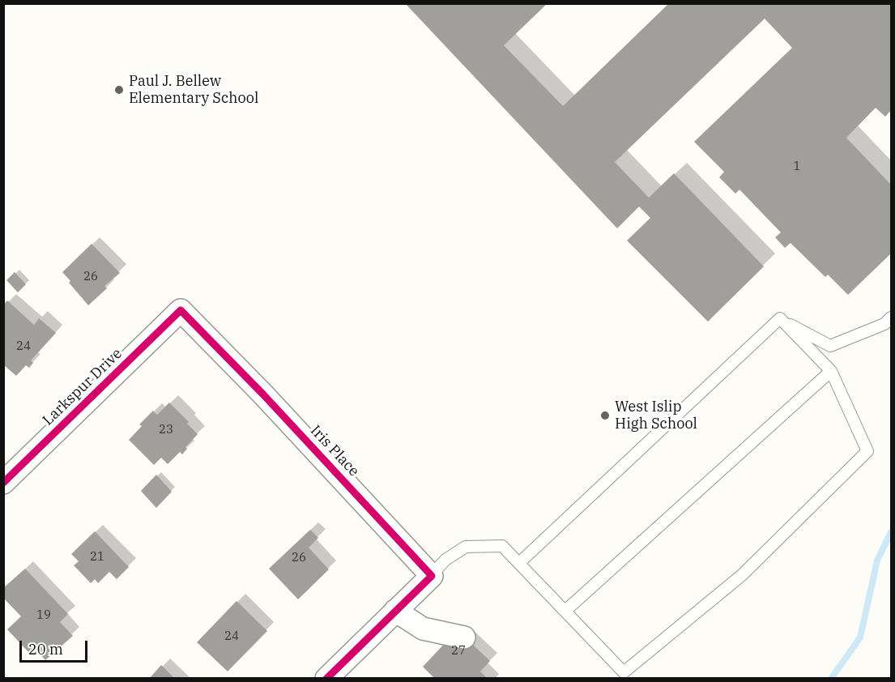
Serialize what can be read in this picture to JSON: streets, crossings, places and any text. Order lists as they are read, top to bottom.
{
  "streets": {
    "street": ["Larkspur Drive", "Iris Place"]
  },
  "crossings": [
    ["Larkspur Drive", "Iris Place"]
  ],
  "places": ["Paul J. Bellew Elementary School", "West Islip High School"],
  "house_numbers": [
    "1",
    "26",
    "24",
    "23",
    "21",
    "26",
    "19",
    "24",
    "27"
  ],
  "scale_bar": "20 m"
}
